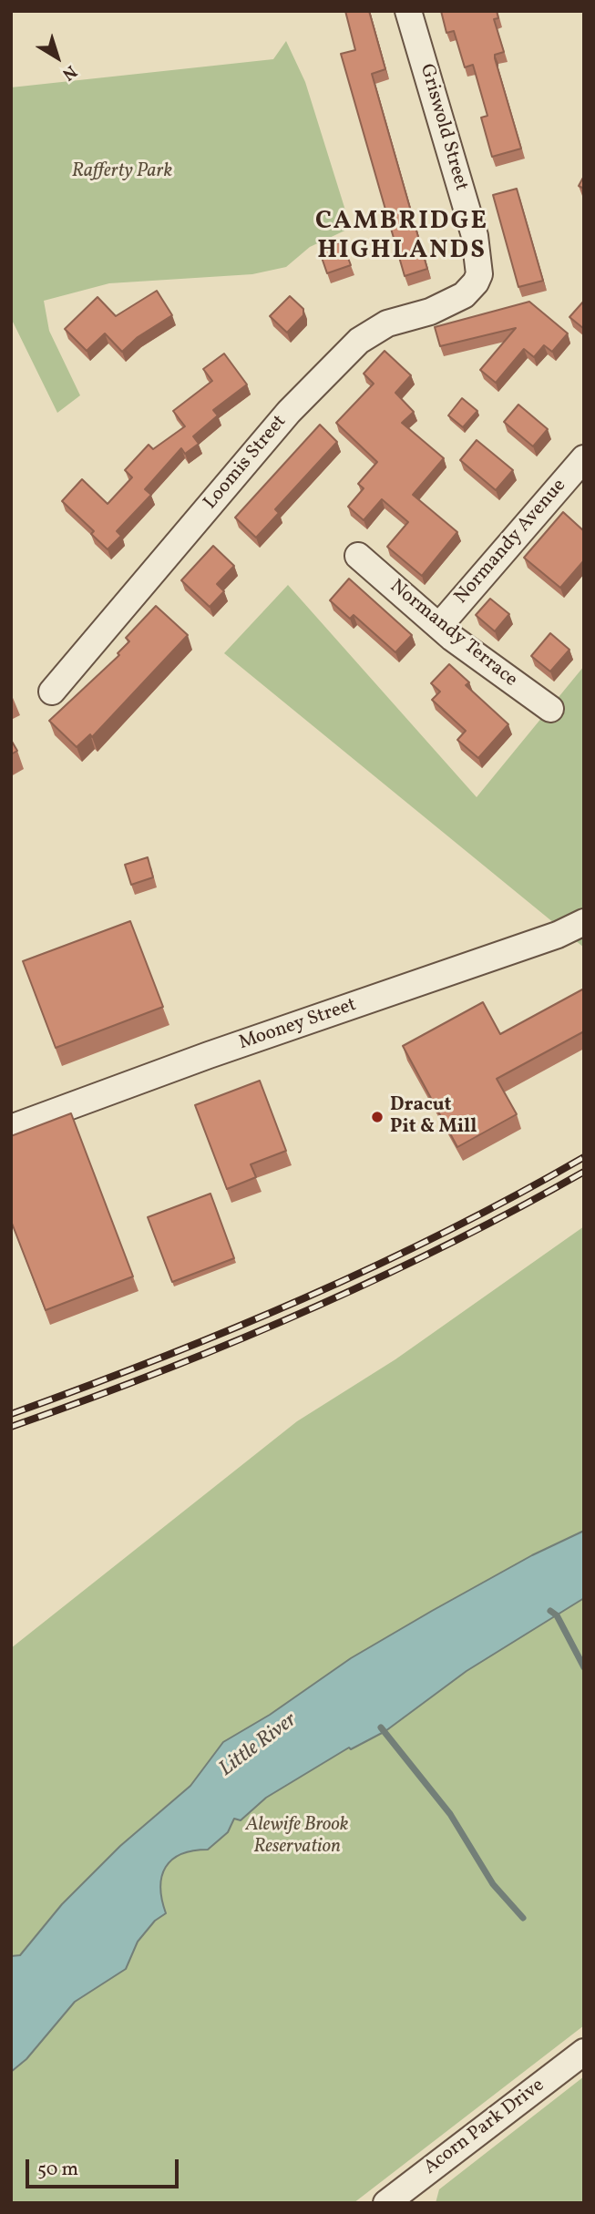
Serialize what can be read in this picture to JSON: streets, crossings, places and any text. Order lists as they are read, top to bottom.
{
  "streets": {
    "street": [
      "Griswold Street",
      "Loomis Street",
      "Normandy Avenue",
      "Normandy Terrace",
      "Mooney Street",
      "Acorn Park Drive"
    ]
  },
  "crossings": [
    ["Griswold Street", "Loomis Street"],
    ["Normandy Avenue", "Normandy Terrace"]
  ],
  "districts": ["CAMBRIDGE HIGHLANDS"],
  "water": ["Little River"],
  "parks": ["Rafferty Park", "Alewife Brook Reservation"],
  "places": ["Dracut Pit & Mill"],
  "scale_bar": "50 m",
  "north": "bottom right"
}
